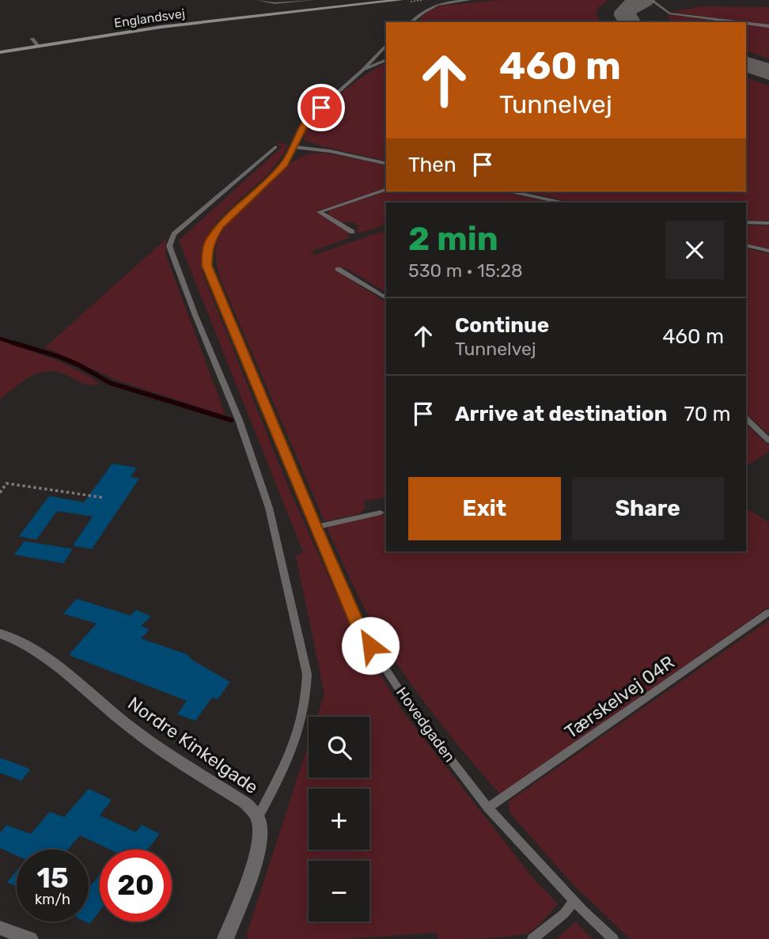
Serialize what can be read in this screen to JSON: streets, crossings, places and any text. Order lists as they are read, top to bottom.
{
  "streets": {
    "main road": ["Englandsvej"],
    "street": ["Nordre Kinkelgade"],
    "lane": ["Tærskelvej 04R", "Hovedgaden"]
  },
  "crossings": [
    ["Tærskelvej 04R", "Hovedgaden"]
  ],
  "page": {
    "turn": ["460 m", "Tunnelvej"],
    "then": "Then",
    "heading": ["2 min", "530 m · 15:28"],
    "list": [
      {
        "name": "Continue",
        "note": "Tunnelvej",
        "value": "460 m"
      },
      {
        "name": "Arrive at destination",
        "value": "70 m"
      }
    ],
    "buttons": ["Exit", "Share"],
    "map_buttons": ["+", "−"],
    "speed": "15 km/h",
    "limit": "20"
  }
}
